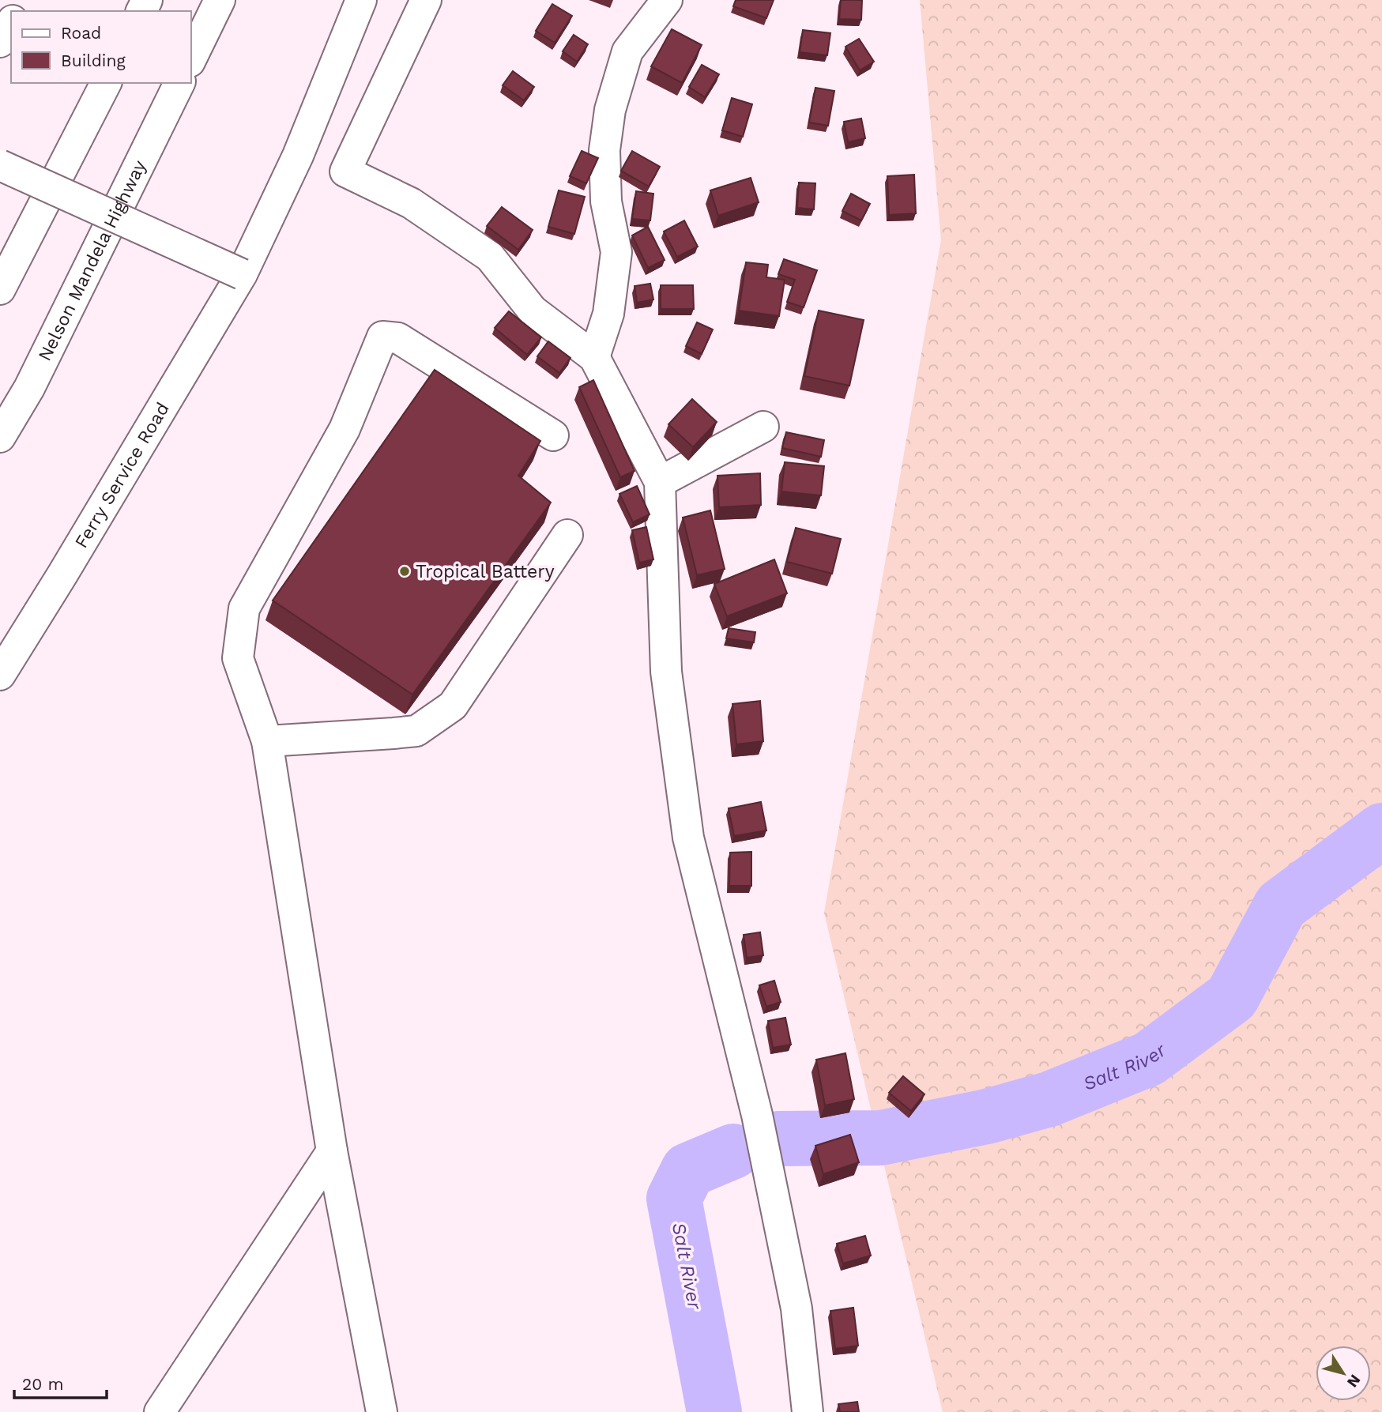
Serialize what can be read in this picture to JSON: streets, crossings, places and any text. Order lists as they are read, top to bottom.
{
  "streets": {
    "main road": ["Nelson Mandela Highway", "Ferry Service Road"]
  },
  "water": ["Salt River"],
  "places": ["Tropical Battery"],
  "legend": ["Road", "Building"],
  "scale_bar": "20 m",
  "north": "bottom right"
}
